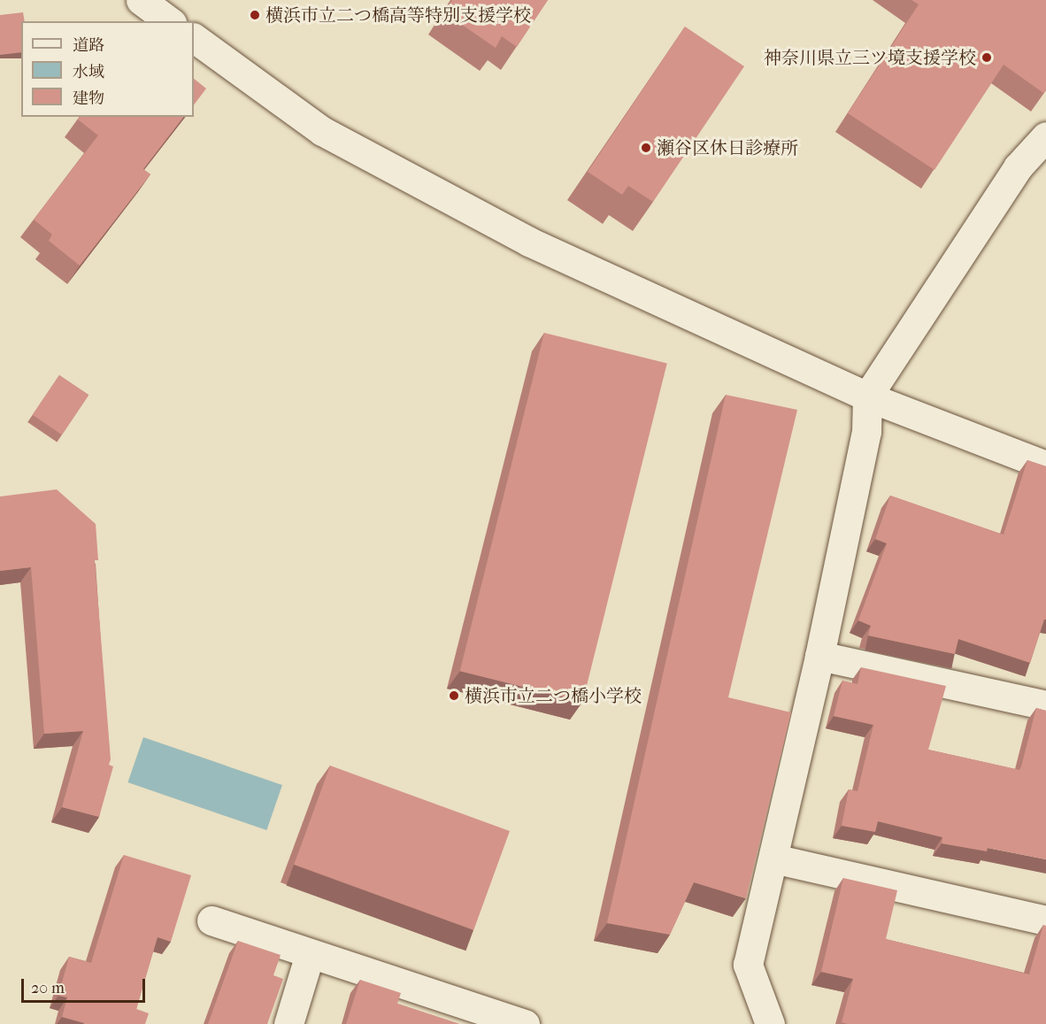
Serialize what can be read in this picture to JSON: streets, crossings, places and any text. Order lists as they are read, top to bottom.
{
  "places": [
    "横浜市立二つ橋高等特別支援学校",
    "神奈川県立三ツ境支援学校",
    "瀬谷区休日診療所",
    "横浜市立二つ橋小学校"
  ],
  "legend": ["道路", "水域", "建物"],
  "scale_bar": "20 m"
}
